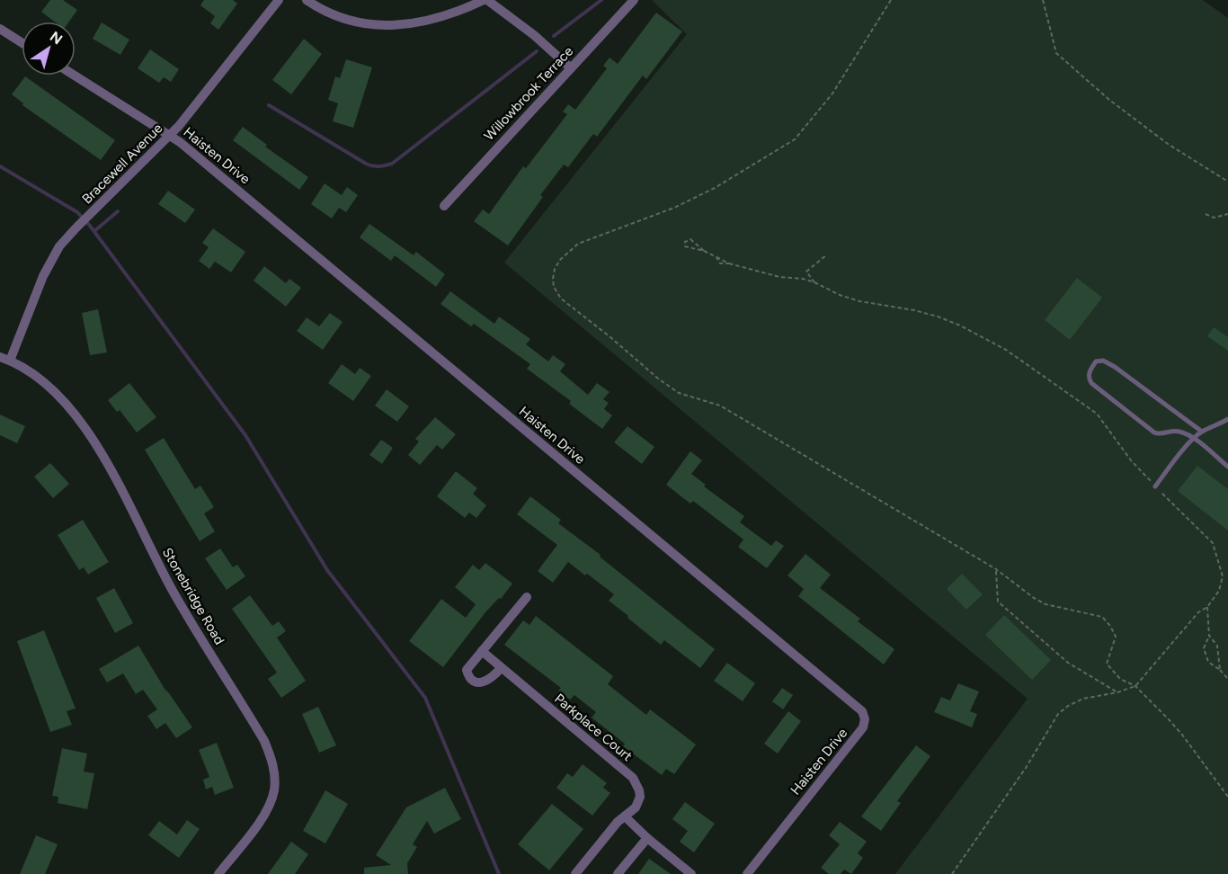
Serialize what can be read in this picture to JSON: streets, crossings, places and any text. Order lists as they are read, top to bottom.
{
  "streets": {
    "street": [
      "Willowbrook Terrace",
      "Haisten Drive",
      "Bracewell Avenue",
      "Stonebridge Road",
      "Parkplace Court"
    ]
  },
  "crossings": [
    ["Haisten Drive", "Bracewell Avenue"],
    ["Bracewell Avenue", "Stonebridge Road"]
  ],
  "north": "top right"
}
